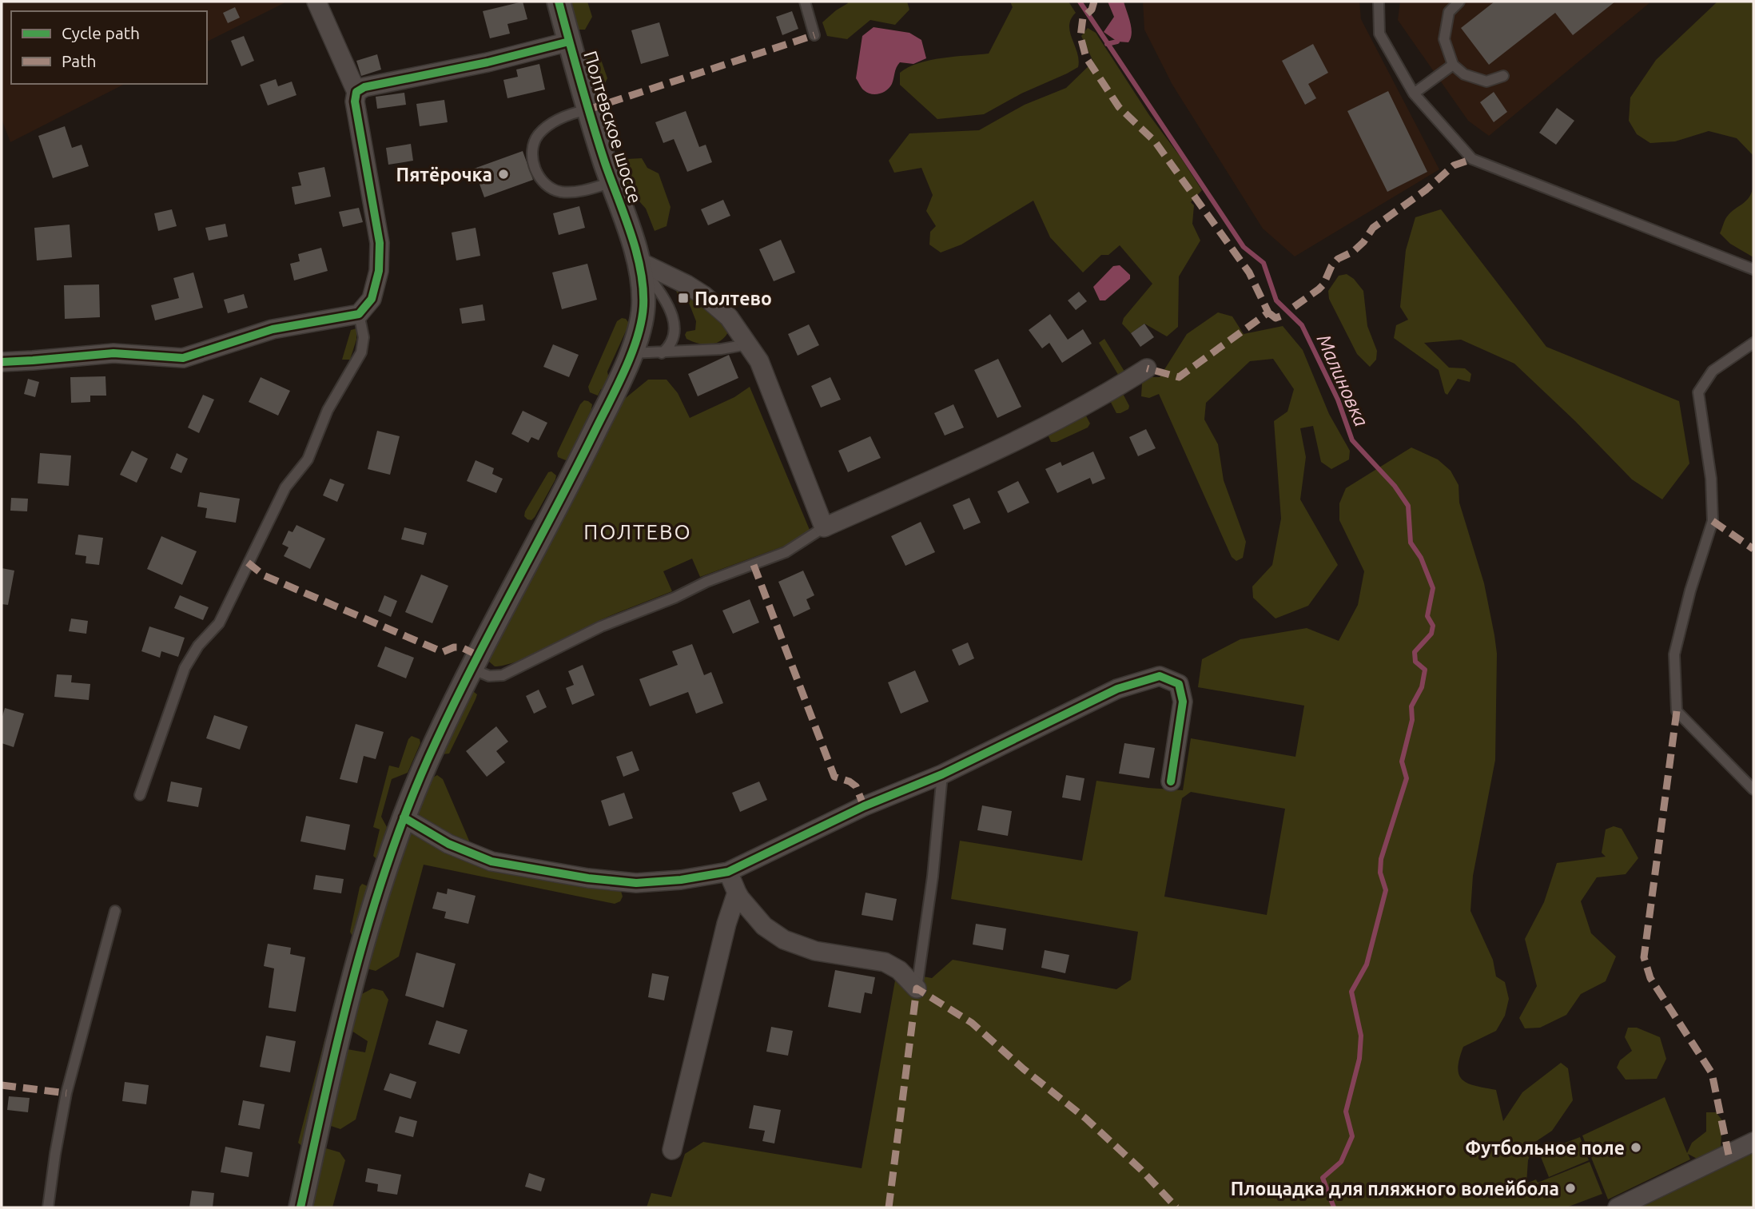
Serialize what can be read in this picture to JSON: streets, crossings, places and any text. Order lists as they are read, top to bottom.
{
  "streets": {
    "street": ["Полтевское шоссе"]
  },
  "districts": ["ПОЛТЕВО"],
  "water": ["Малиновка"],
  "places": {
    "other": ["Пятёрочка", "Футбольное поле", "Площадка для пляжного волейбола"],
    "transit": ["Полтево"]
  },
  "legend": ["Cycle path", "Path"]
}
